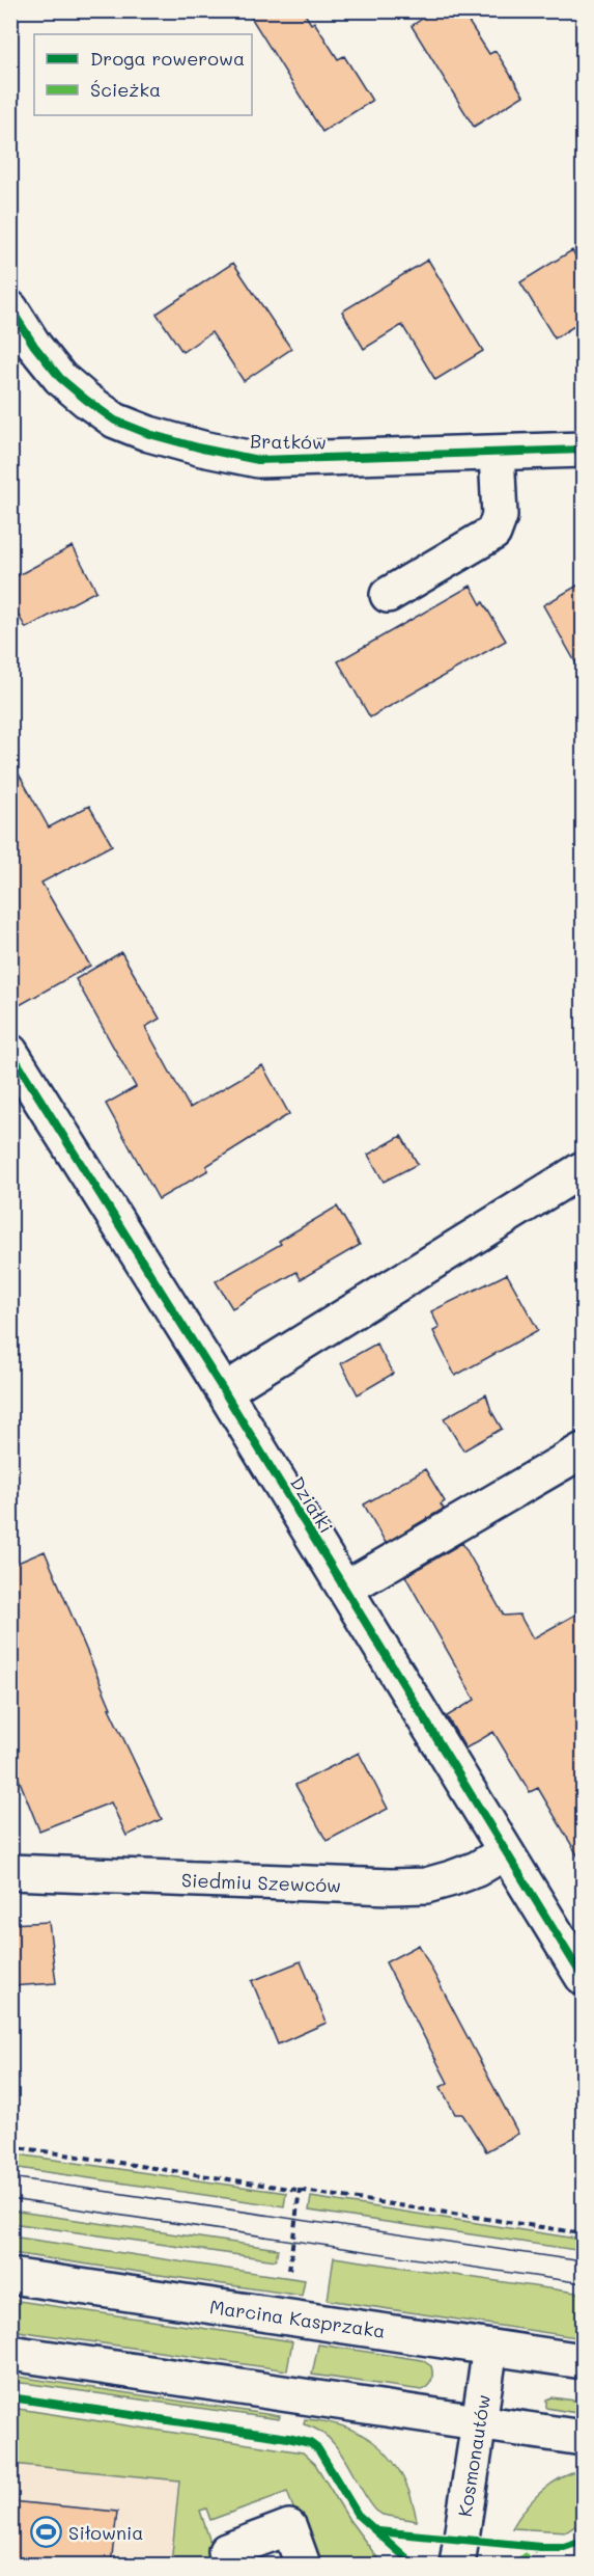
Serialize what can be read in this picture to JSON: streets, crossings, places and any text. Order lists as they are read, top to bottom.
{
  "streets": {
    "street": [
      "Bratków",
      "Działki",
      "Siedmiu Szewców",
      "Marcina Kasprzaka",
      "Kosmonautów"
    ]
  },
  "crossings": [
    ["Działki", "Siedmiu Szewców"],
    ["Marcina Kasprzaka", "Kosmonautów"]
  ],
  "places": {
    "sports": ["Siłownia"]
  },
  "legend": ["Droga rowerowa", "Ścieżka"]
}
